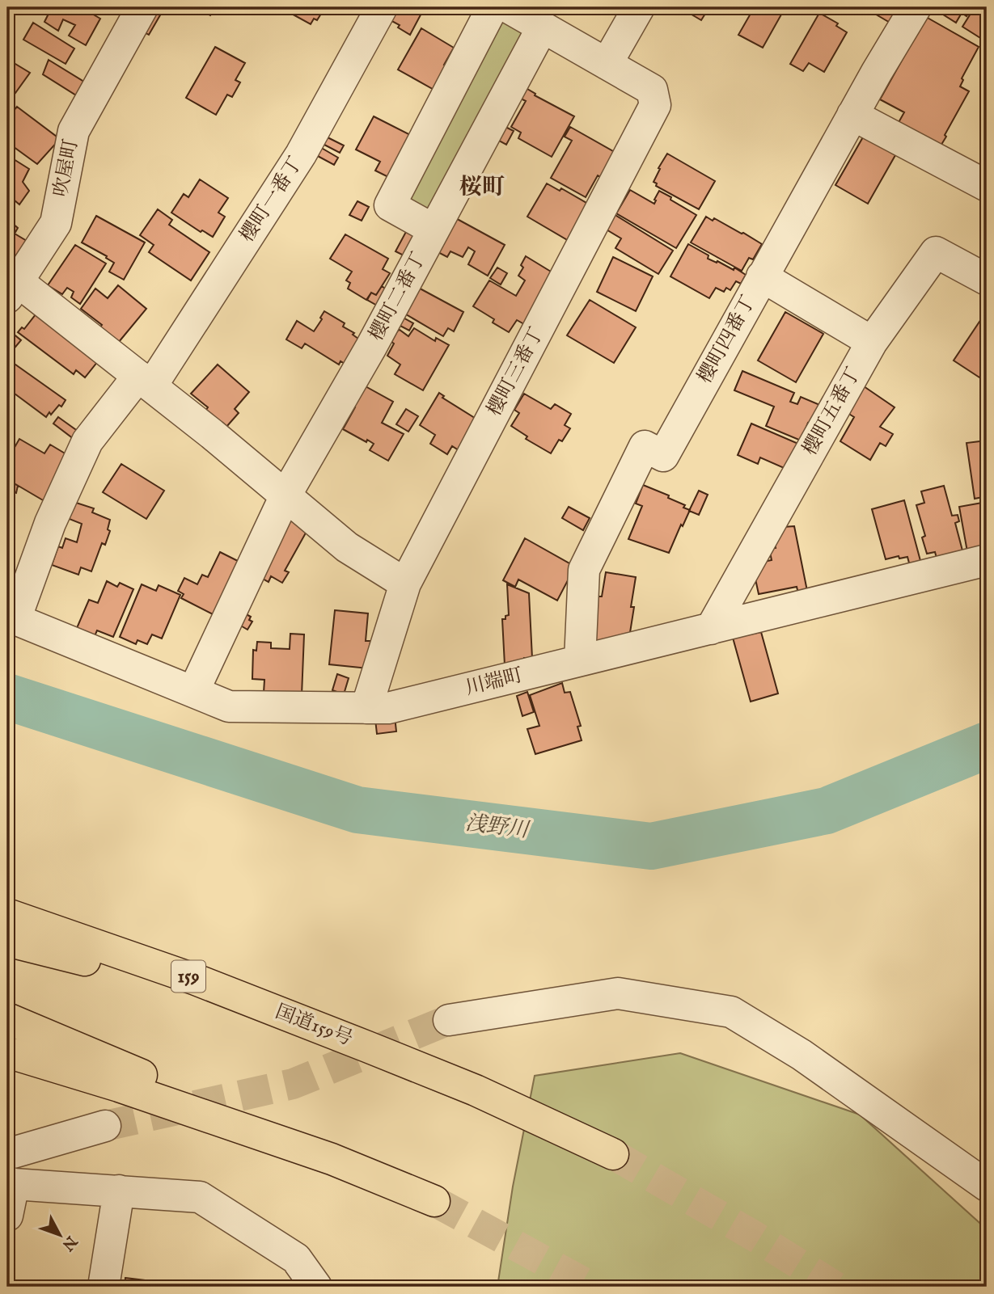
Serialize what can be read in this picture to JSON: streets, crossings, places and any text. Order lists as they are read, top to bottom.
{
  "streets": {
    "highway": ["159", "国道159号"],
    "street": [
      "吹屋町",
      "櫻町一番丁",
      "櫻町二番丁",
      "櫻町四番丁",
      "櫻町三番丁",
      "櫻町五番丁",
      "川端町"
    ]
  },
  "crossings": [
    ["櫻町一番丁", "川端町"],
    ["櫻町二番丁", "川端町"],
    ["櫻町四番丁", "川端町"],
    ["櫻町三番丁", "川端町"],
    ["櫻町五番丁", "川端町"],
    ["159", "国道159号"]
  ],
  "districts": ["桜町"],
  "water": ["浅野川"],
  "north": "bottom right"
}
